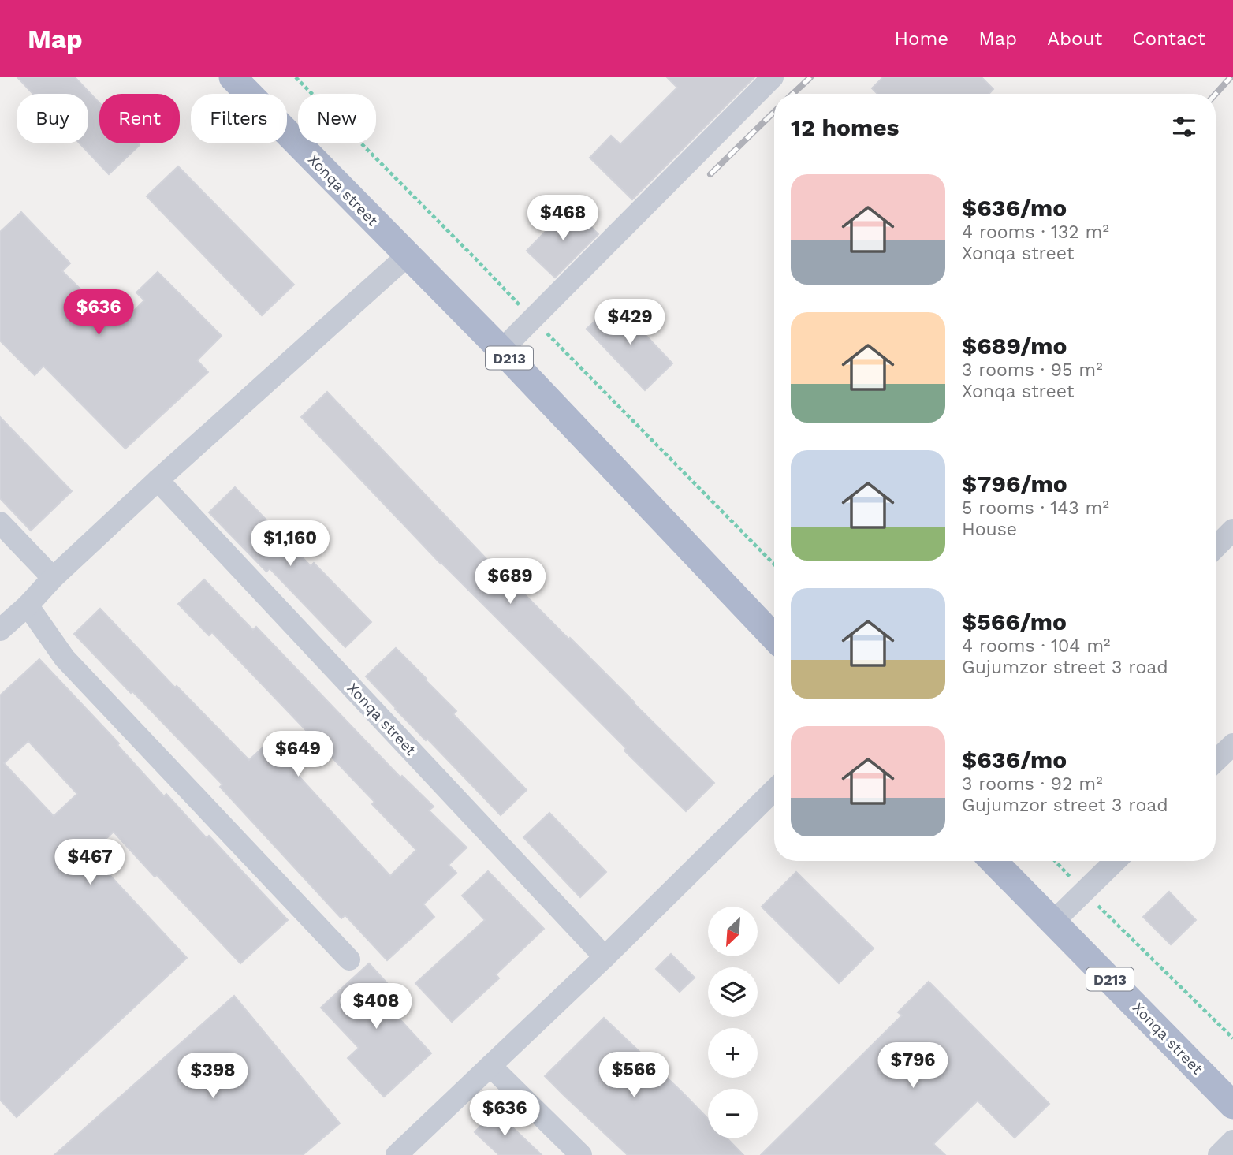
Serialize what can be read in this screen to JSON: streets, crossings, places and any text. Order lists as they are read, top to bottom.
{
  "streets": {
    "main road": ["Xonqa street", "D213"]
  },
  "north": "bottom left",
  "page": {
    "header": "Map",
    "nav": [
      "Home",
      "Map",
      "About",
      "Contact"
    ],
    "chip": [
      "Buy",
      "Rent",
      "Filters",
      "New"
    ],
    "heading": "12 homes",
    "list": [
      {
        "name": "$636/mo",
        "note": "4 rooms · 132 m² · Xonqa street"
      },
      {
        "name": "$689/mo",
        "note": "3 rooms · 95 m² · Xonqa street"
      },
      {
        "name": "$796/mo",
        "note": "5 rooms · 143 m² · House"
      },
      {
        "name": "$566/mo",
        "note": "4 rooms · 104 m² · Gujumzor street 3 road"
      },
      {
        "name": "$636/mo",
        "note": "3 rooms · 92 m² · Gujumzor street 3 road"
      }
    ],
    "price": [
      "$468",
      "$636",
      "$429",
      "$1,160",
      "$689",
      "$649",
      "$467",
      "$408",
      "$796",
      "$566",
      "$398",
      "$636"
    ],
    "map_buttons": ["+", "−"]
  }
}
